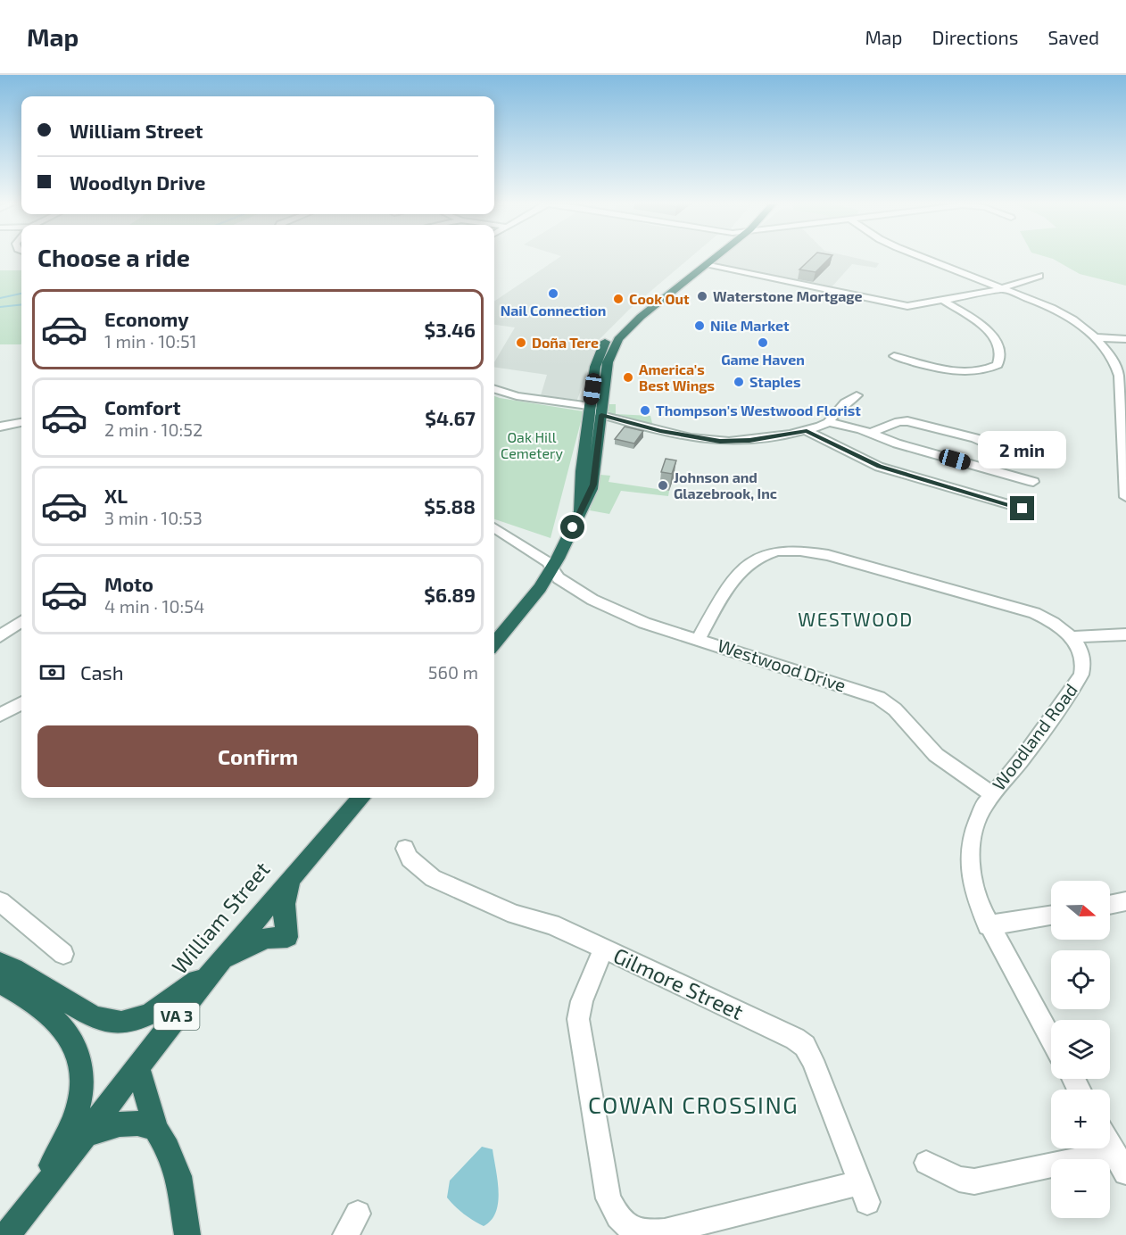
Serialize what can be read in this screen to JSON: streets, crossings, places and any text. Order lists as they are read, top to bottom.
{
  "streets": {
    "highway": ["William Street", "VA 3"],
    "street": ["Westwood Drive", "Woodland Road", "Gilmore Street"]
  },
  "crossings": [
    ["Westwood Drive", "Woodland Road"]
  ],
  "districts": ["WESTWOOD", "COWAN CROSSING"],
  "parks": ["Oak Hill Cemetery"],
  "places": [
    "Nail Connection",
    "Waterstone Mortgage",
    "Cook Out",
    "Nile Market",
    "Doña Tere",
    "Game Haven",
    "America's Best Wings",
    "Staples",
    "Thompson's Westwood Florist",
    "Johnson and Glazebrook, Inc"
  ],
  "north": "right",
  "page": {
    "header": "Map",
    "nav": ["Map", "Directions", "Saved"],
    "banner": ["William Street", "Woodlyn Drive"],
    "heading": "Choose a ride",
    "list": [
      {
        "name": "Economy",
        "note": "1 min · 10:51",
        "value": "$3.46"
      },
      {
        "name": "Comfort",
        "note": "2 min · 10:52",
        "value": "$4.67"
      },
      {
        "name": "XL",
        "note": "3 min · 10:53",
        "value": "$5.88"
      },
      {
        "name": "Moto",
        "note": "4 min · 10:54",
        "value": "$6.89"
      }
    ],
    "bubble": "2 min",
    "pay": ["Cash", "560 m"],
    "buttons": "Confirm",
    "map_buttons": ["+", "−"]
  }
}
